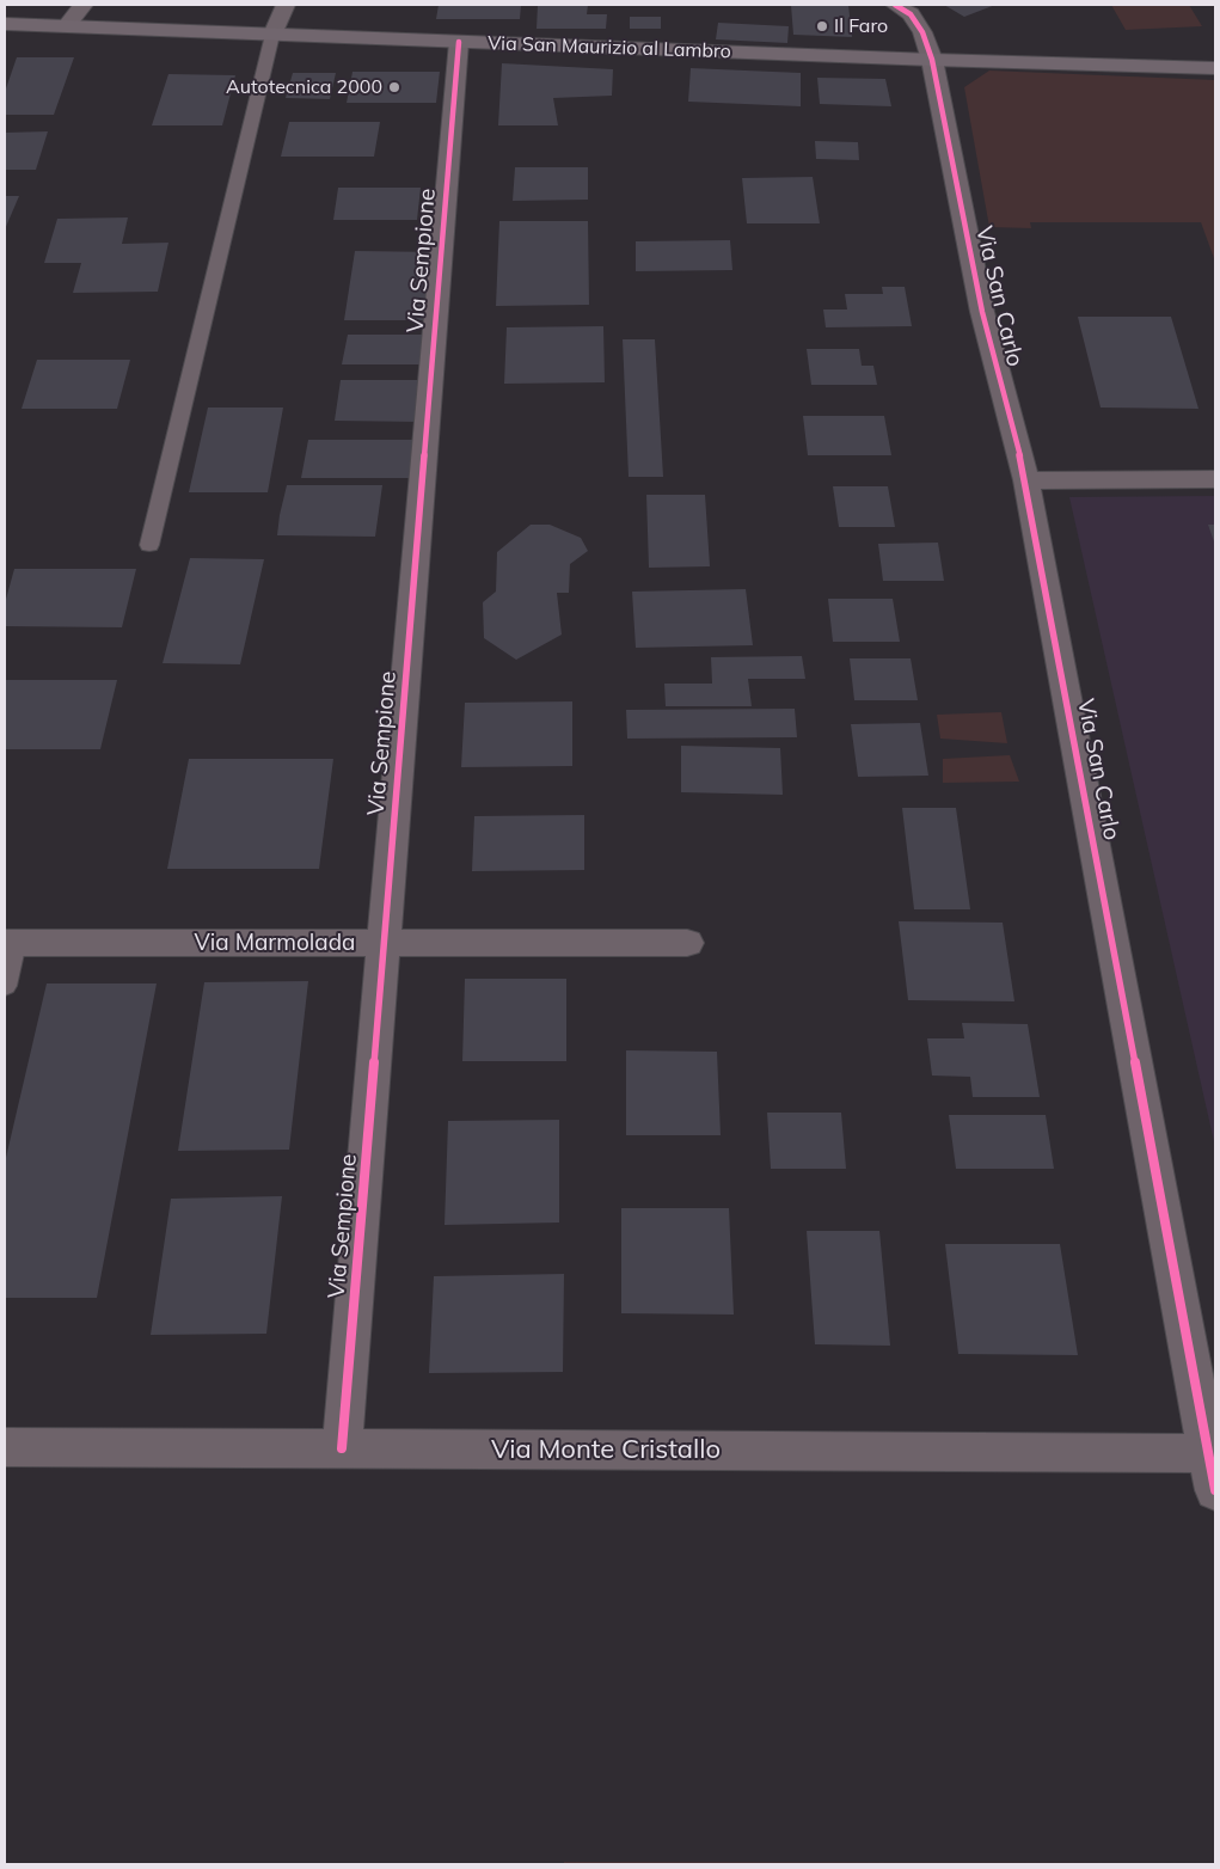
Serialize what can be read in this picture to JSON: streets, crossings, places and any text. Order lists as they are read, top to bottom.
{
  "streets": {
    "main road": ["Via San Maurizio al Lambro"],
    "street": [
      "Via Sempione",
      "Via San Carlo",
      "Via Marmolada",
      "Via Monte Cristallo"
    ]
  },
  "crossings": [
    ["Via San Maurizio al Lambro", "Via Sempione"],
    ["Via San Maurizio al Lambro", "Via San Carlo"],
    ["Via Sempione", "Via Marmolada"],
    ["Via Sempione", "Via Monte Cristallo"],
    ["Via San Carlo", "Via Monte Cristallo"]
  ],
  "places": ["Il Faro", "Autotecnica 2000"]
}
